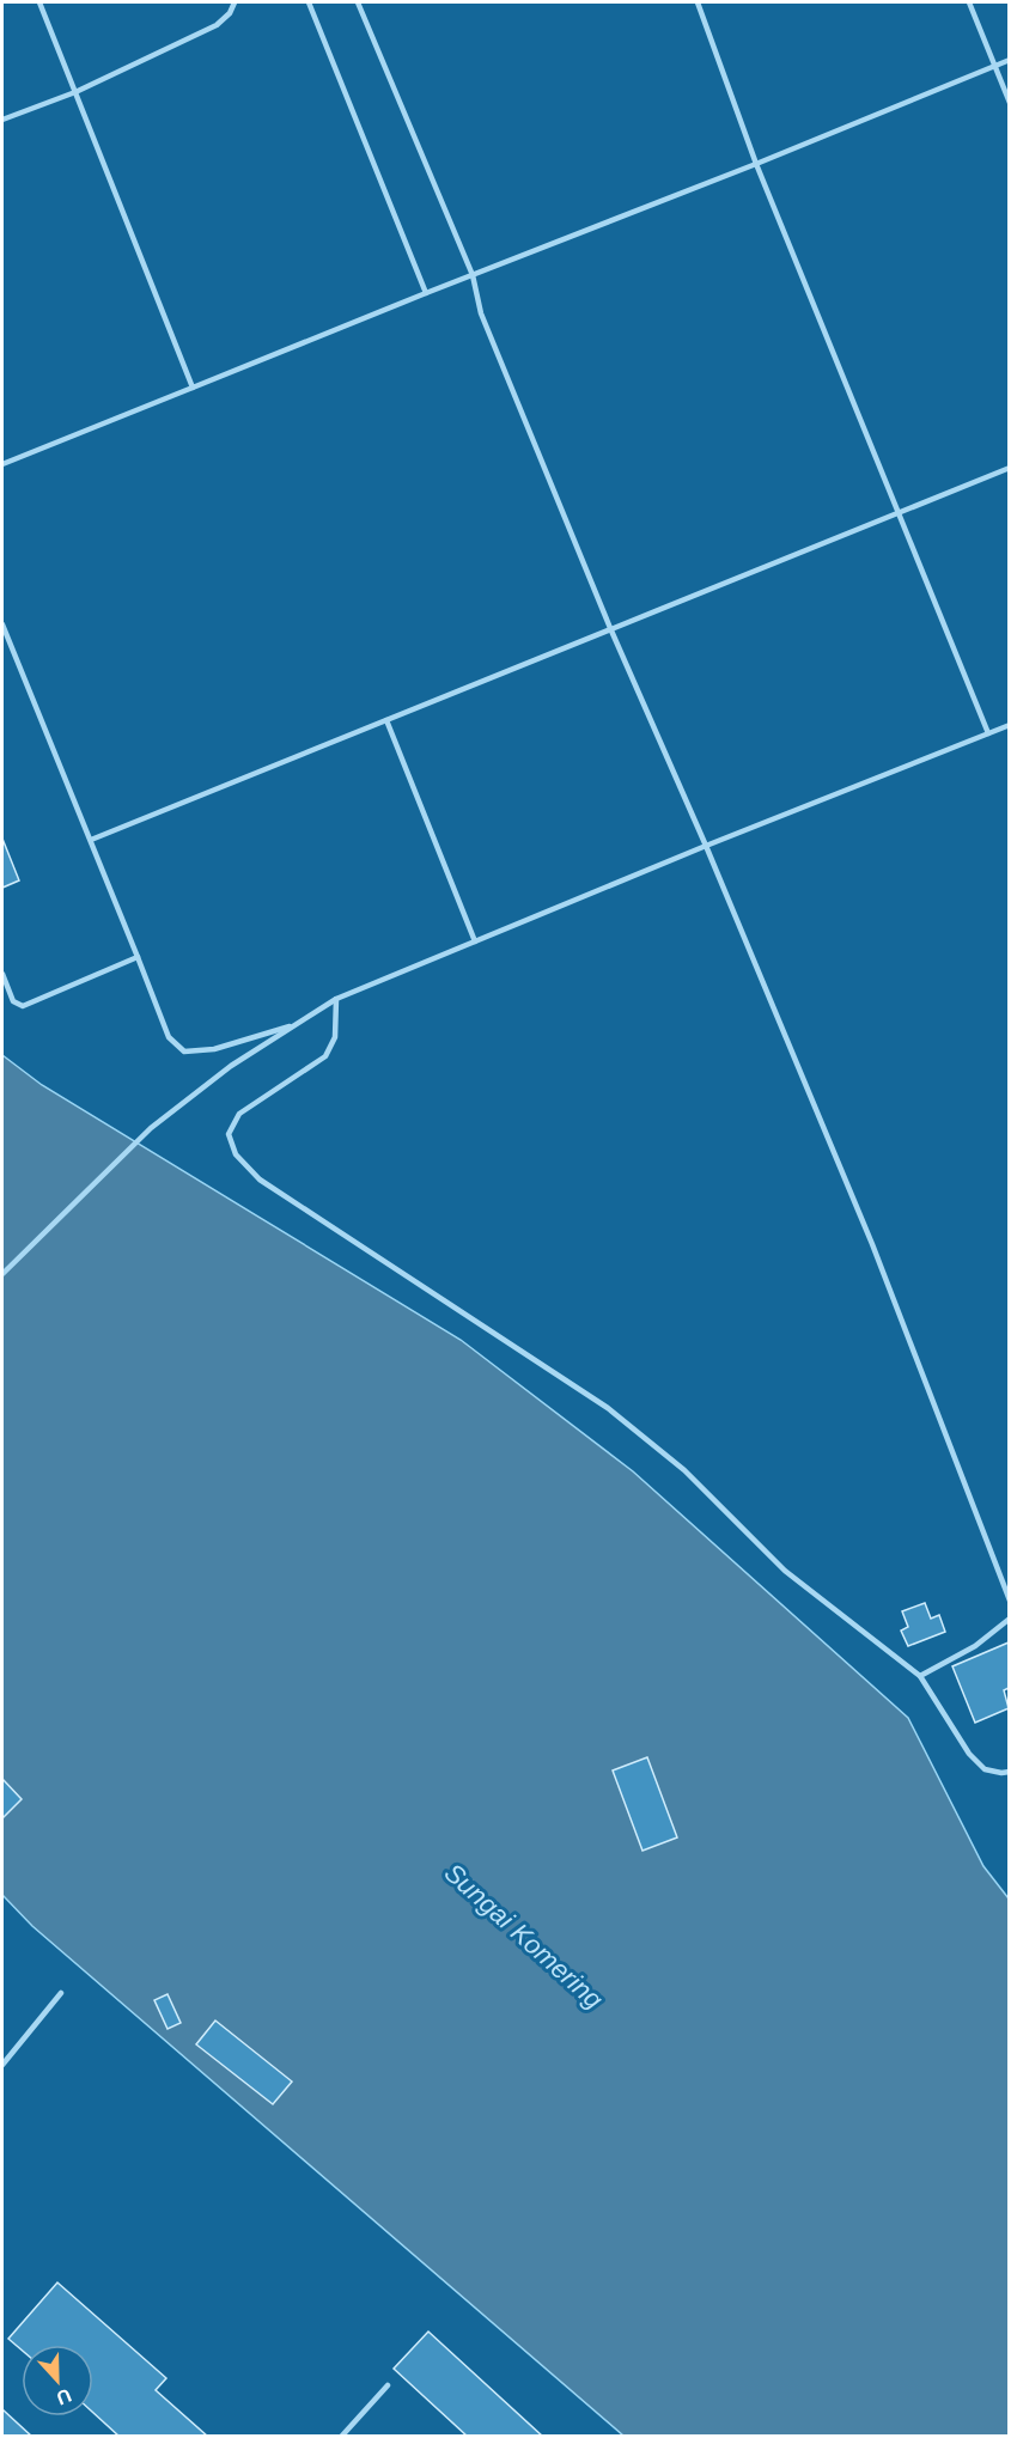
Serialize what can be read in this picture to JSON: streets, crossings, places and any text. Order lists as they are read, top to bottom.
{
  "water": ["Sungai Komering"],
  "north": "bottom"
}
